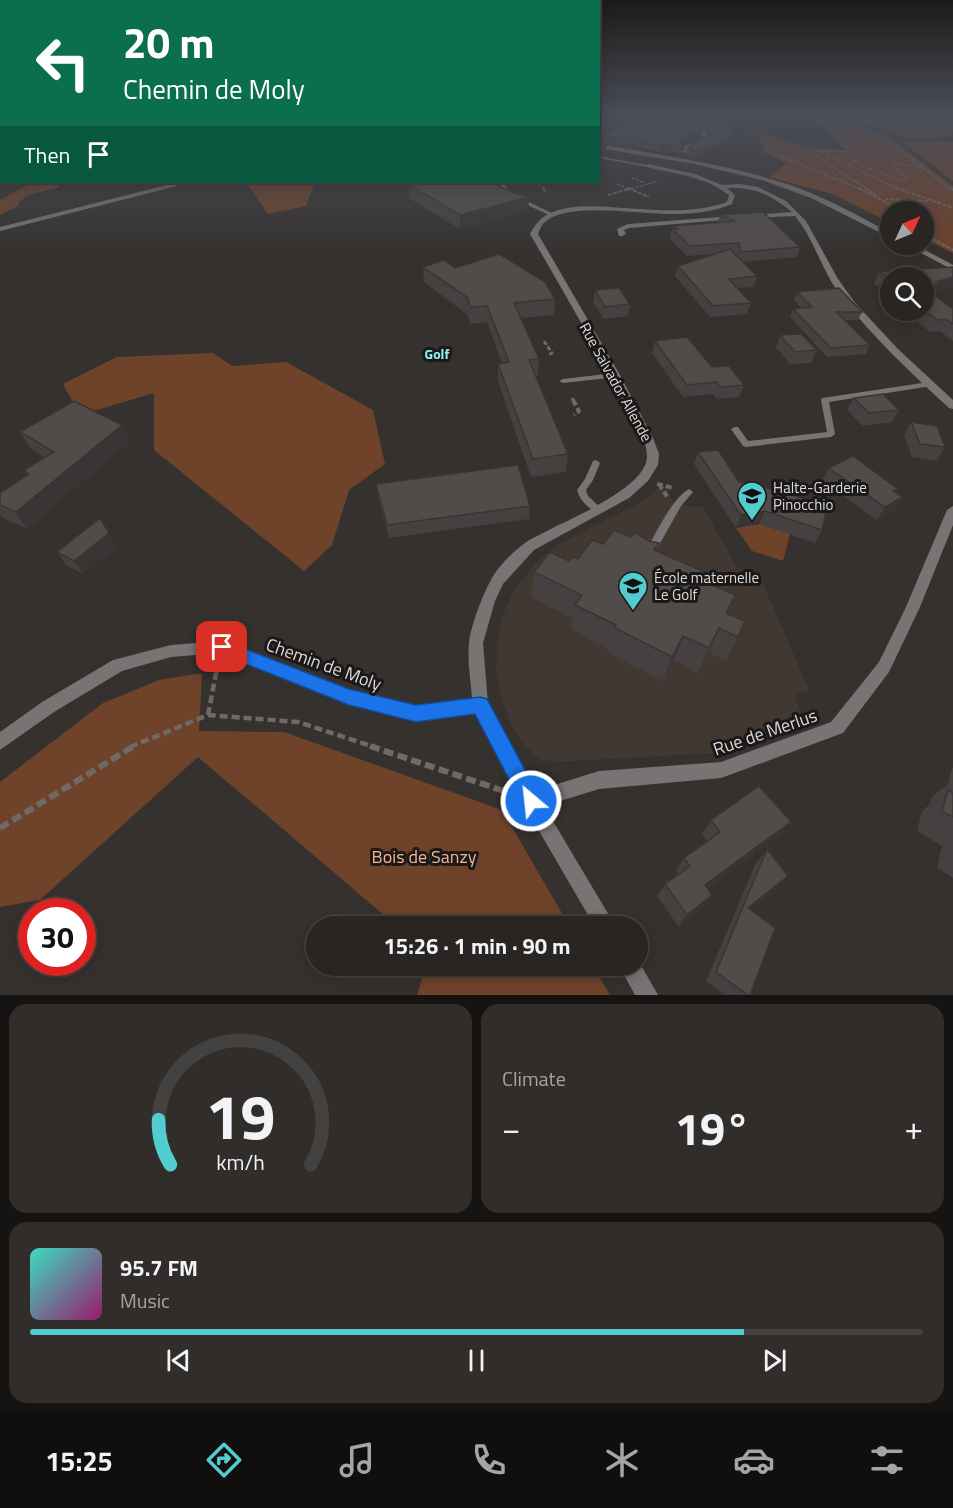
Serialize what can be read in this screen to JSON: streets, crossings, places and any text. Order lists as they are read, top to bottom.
{
  "streets": {
    "street": ["Rue Salvador Allende", "Chemin de Moly", "Rue de Merlus"]
  },
  "crossings": [
    ["Rue Salvador Allende", "Chemin de Moly"],
    ["Rue Salvador Allende", "Rue de Merlus"]
  ],
  "districts": ["Golf"],
  "parks": ["Bois de Sanzy"],
  "places": {
    "school or university": ["Halte-Garderie Pinocchio", "École maternelle Le Golf"]
  },
  "north": "top right",
  "page": {
    "turn": ["20 m", "Chemin de Moly"],
    "then": "Then",
    "limit": "30",
    "trip": "15:26 · 1 min · 90 m",
    "tile": "Climate",
    "heat": ["−", "19°", "+"],
    "song": ["95.7 FM", "Music"],
    "tabs": "15:25",
    "gauge": ["19", "km/h"]
  }
}
